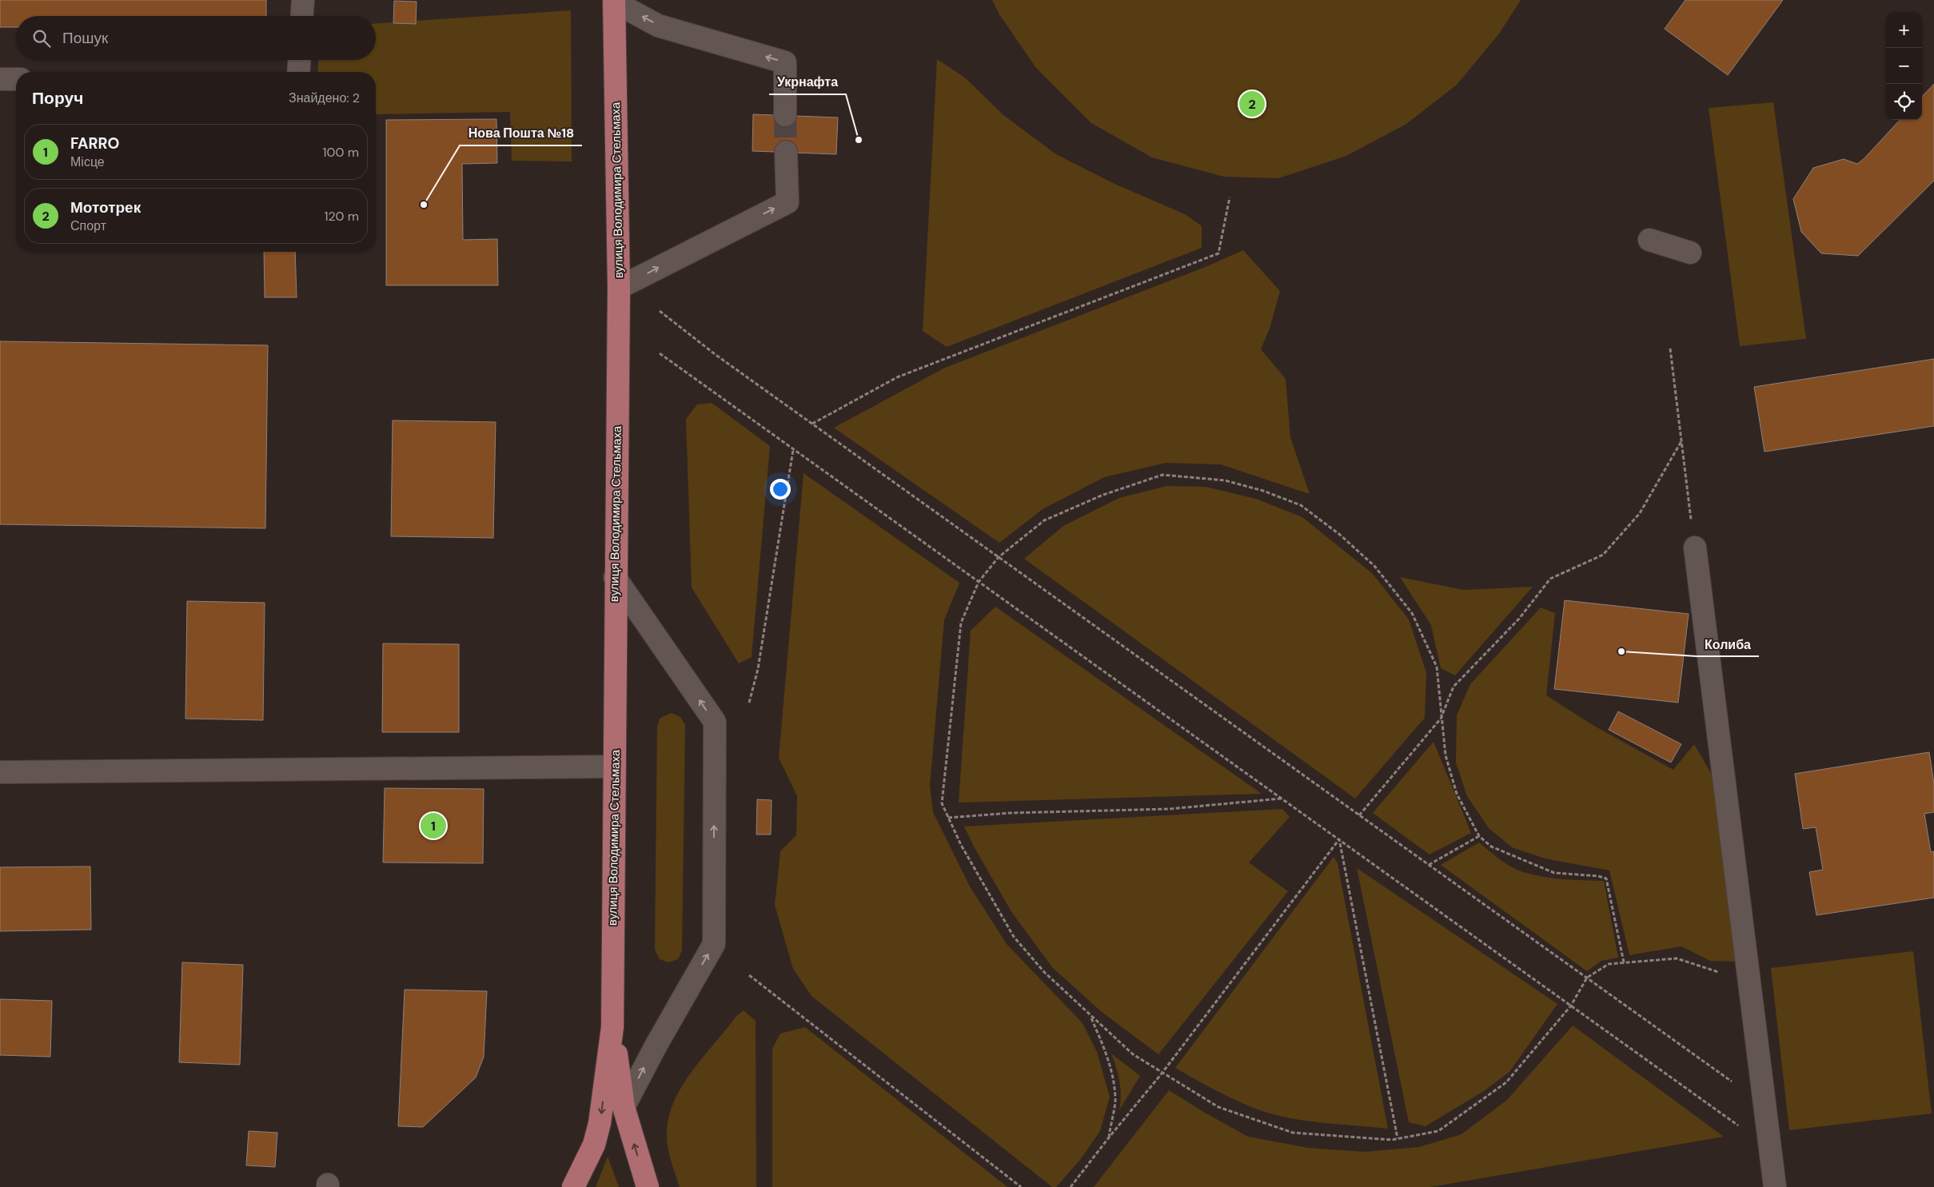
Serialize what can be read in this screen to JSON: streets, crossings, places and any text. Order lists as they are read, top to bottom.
{
  "streets": {
    "main road": ["вулиця Володимира Стельмаха"]
  },
  "places": ["Укрнафта", "Нова Пошта №18", "Колиба"],
  "page": {
    "map_buttons": ["+", "−"],
    "search": "Пошук",
    "heading": ["Поруч", "Знайдено: 2"],
    "pins": ["2", "1"],
    "list": [
      {
        "mark": "1",
        "name": "FARRO",
        "note": "Місце",
        "value": "100 m"
      },
      {
        "mark": "2",
        "name": "Мототрек",
        "note": "Спорт",
        "value": "120 m"
      }
    ]
  }
}
